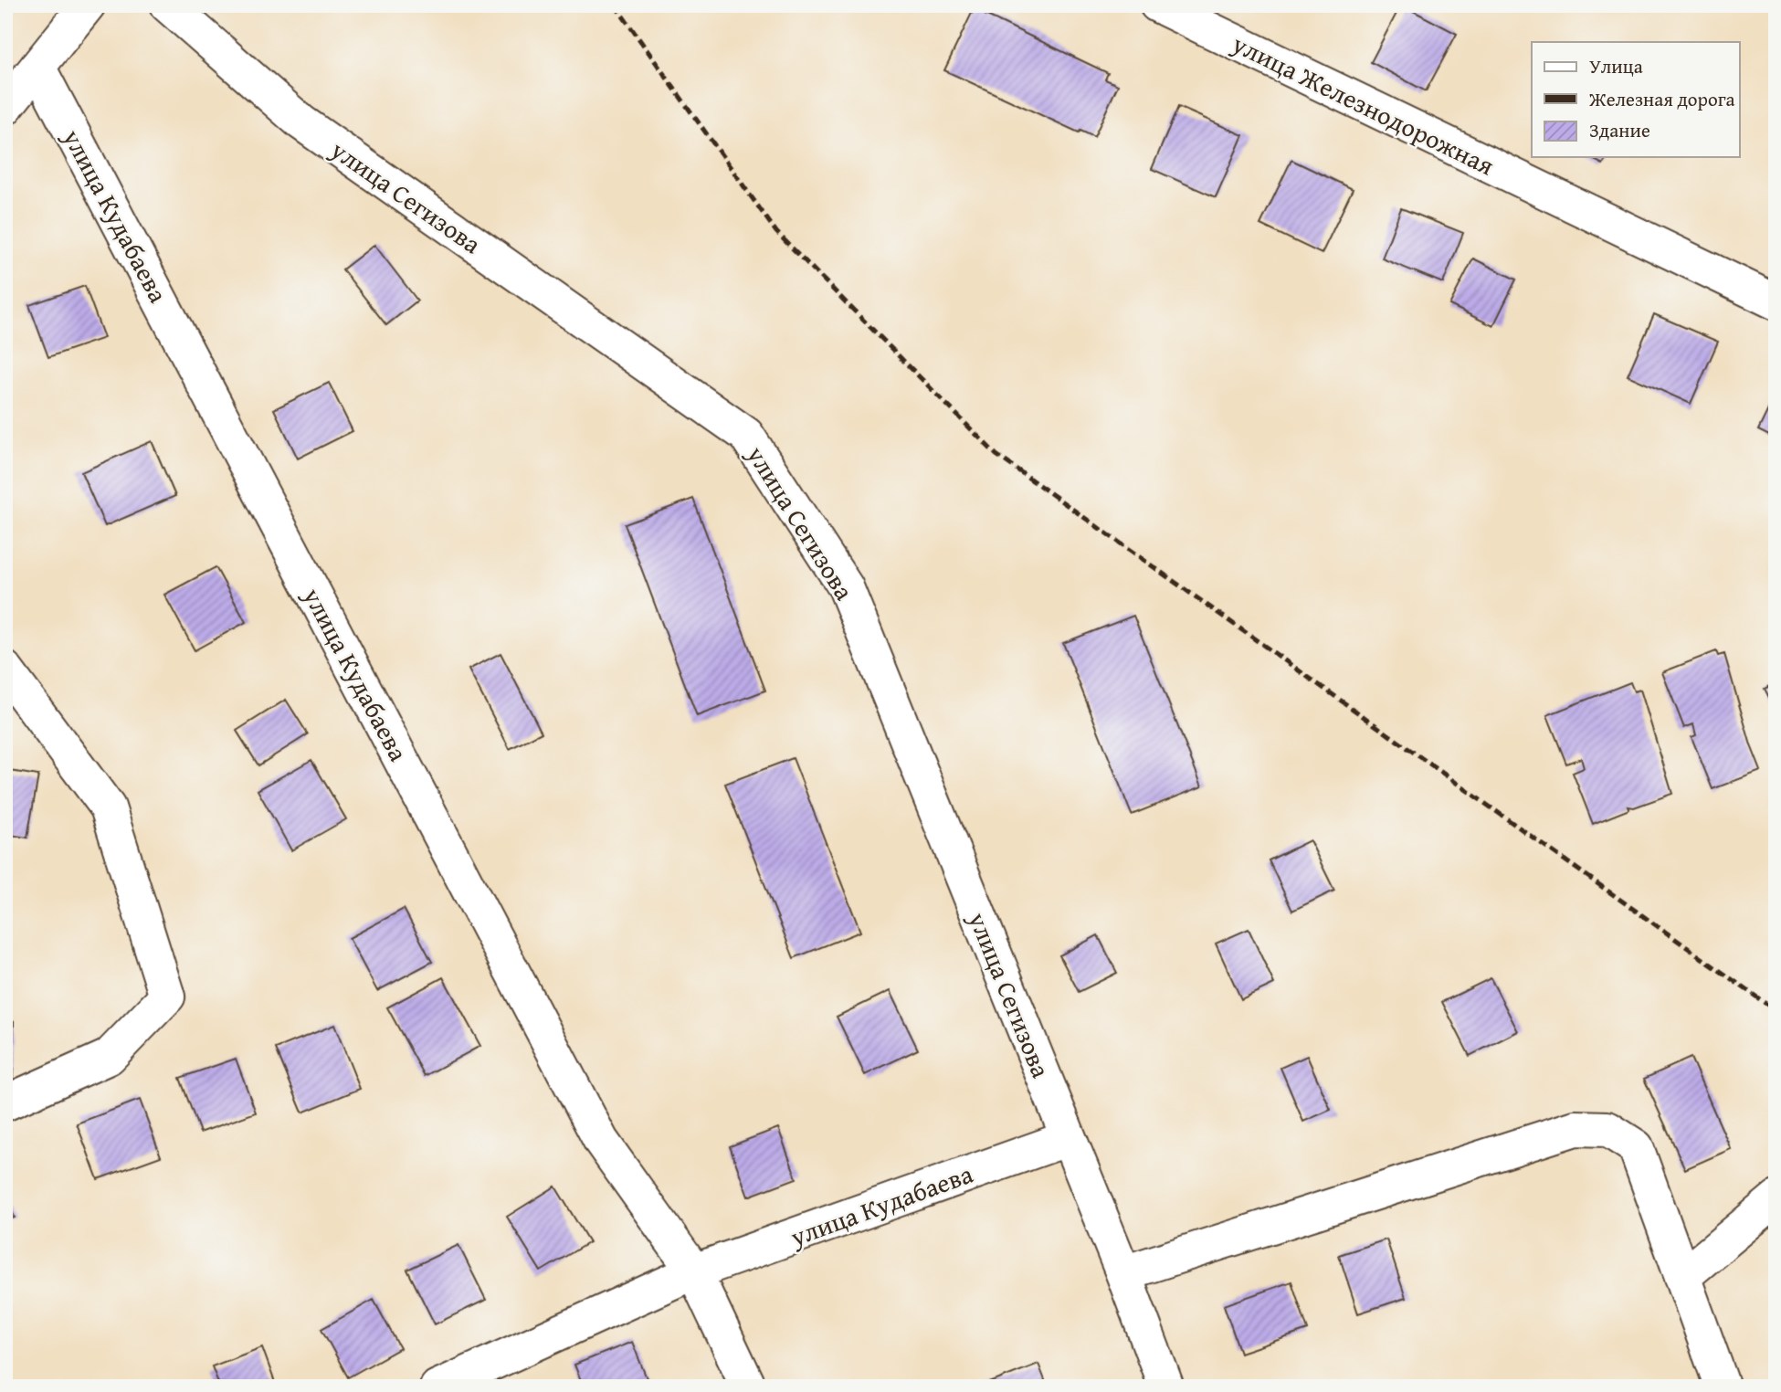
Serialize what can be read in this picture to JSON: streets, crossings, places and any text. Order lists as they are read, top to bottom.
{
  "streets": {
    "street": ["улица Железнодорожная", "улица Сегизова", "улица Кудабаева"]
  },
  "crossings": [
    ["улица Сегизова", "улица Кудабаева"]
  ],
  "legend": ["Улица", "Железная дорога", "Здание"]
}
